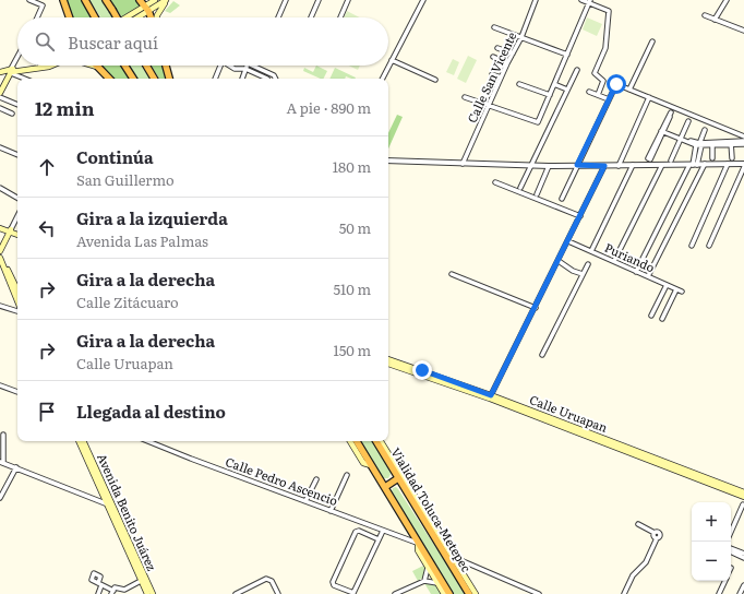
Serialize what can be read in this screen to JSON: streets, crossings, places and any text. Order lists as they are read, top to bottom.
{
  "streets": {
    "highway": ["Vialidad Toluca-Metepec"],
    "main road": ["Calle Uruapan", "Avenida Benito Juárez"],
    "street": ["Calle San Vicente", "Puriando", "Calle Pedro Ascencio"]
  },
  "page": {
    "search": "Buscar aquí",
    "heading": ["12 min", "A pie · 890 m"],
    "list": [
      ["Continúa", "San Guillermo", "180 m"],
      ["Gira a la izquierda", "Avenida Las Palmas", "50 m"],
      ["Gira a la derecha", "Calle Zitácuaro", "510 m"],
      ["Gira a la derecha", "Calle Uruapan", "150 m"],
      "Llegada al destino"
    ],
    "map_buttons": ["+", "−"]
  }
}
